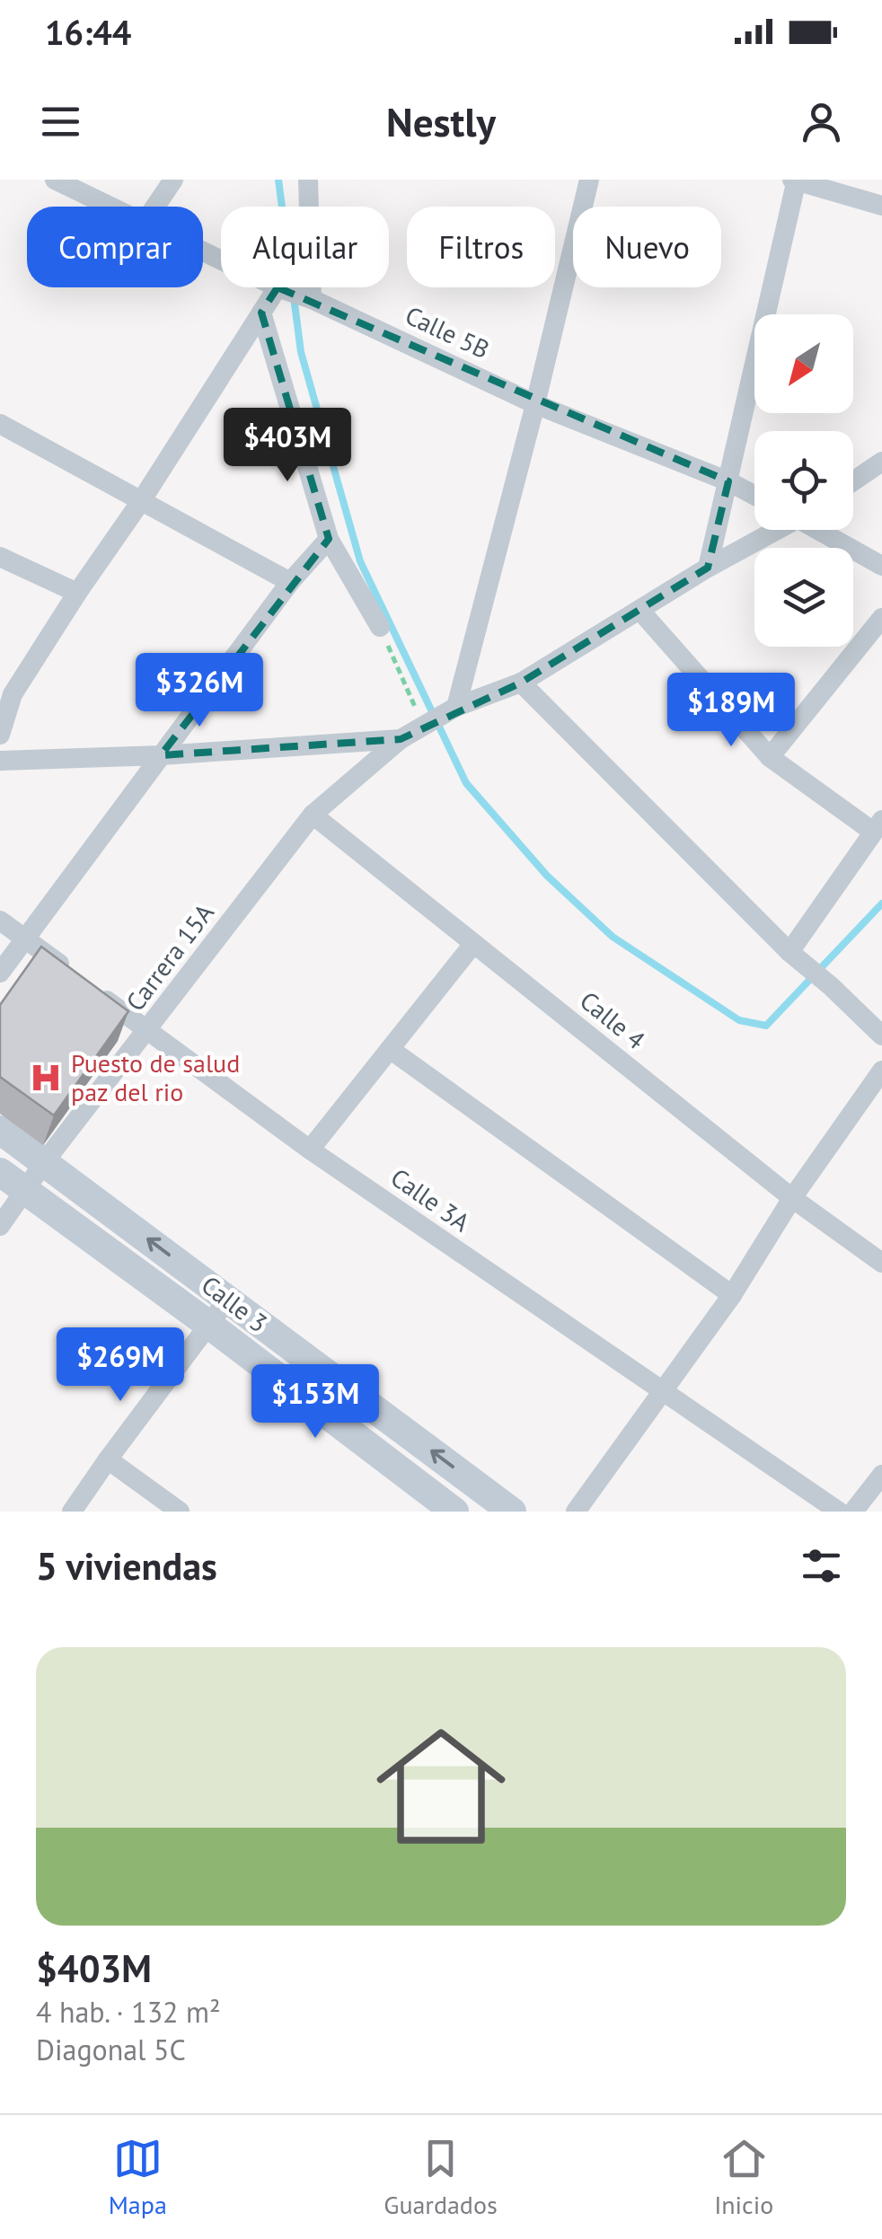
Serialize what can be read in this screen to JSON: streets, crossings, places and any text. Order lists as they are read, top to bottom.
{
  "streets": {
    "main road": ["Calle 3"],
    "street": [
      "Calle 5B",
      "Carrera 15A",
      "Calle 4",
      "Calle 3A"
    ]
  },
  "crossings": [
    ["Carrera 15A", "Calle 4"],
    ["Carrera 15A", "Calle 3A"],
    ["Carrera 15A", "Calle 3"]
  ],
  "places": {
    "hospital": ["Puesto de salud paz del rio"]
  },
  "north": "bottom left",
  "page": {
    "status": "16:44",
    "header": "Nestly",
    "chip": [
      "Comprar",
      "Alquilar",
      "Filtros",
      "Nuevo"
    ],
    "price": [
      "$403M",
      "$326M",
      "$189M",
      "$269M",
      "$153M"
    ],
    "heading": "5 viviendas",
    "list": [
      {
        "name": "$403M",
        "note": "4 hab. · 132 m² · Diagonal 5C"
      }
    ],
    "tabs": ["Mapa", "Guardados", "Inicio"]
  }
}
